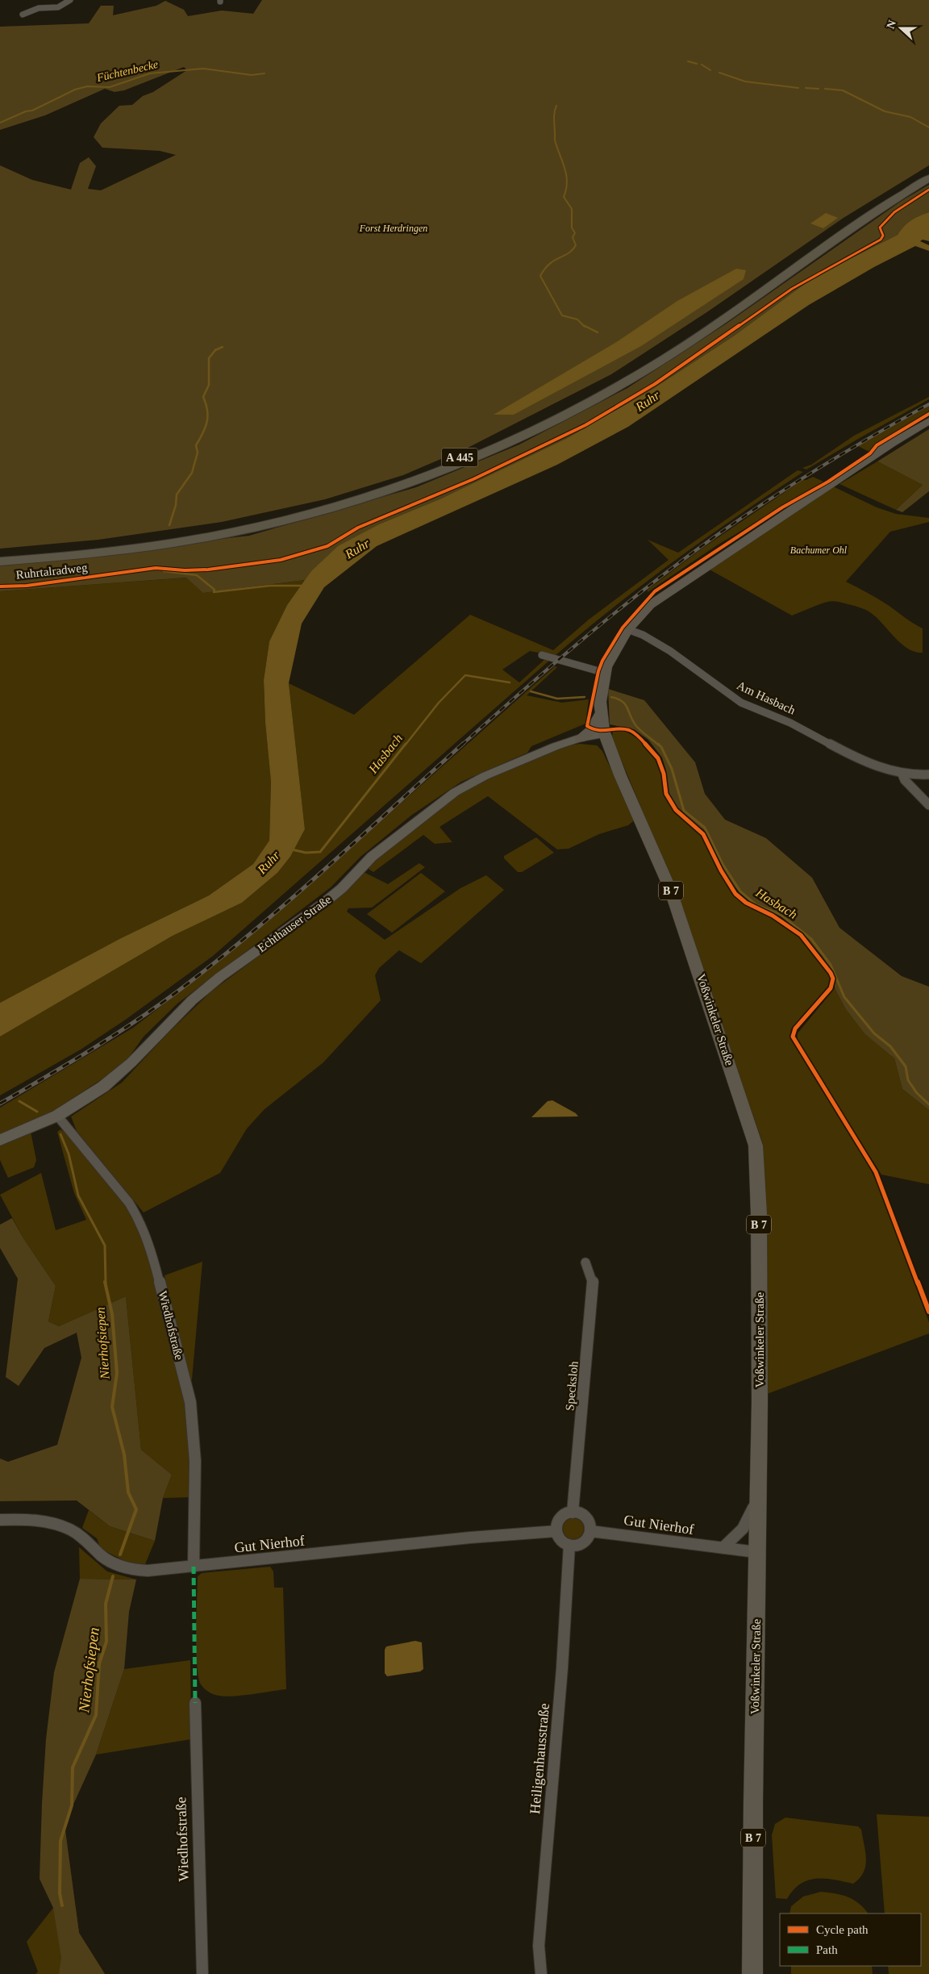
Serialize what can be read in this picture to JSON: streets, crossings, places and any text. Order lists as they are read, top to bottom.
{
  "streets": {
    "highway": ["A 445"],
    "main road": ["B 7", "Echthauser Straße", "Voßwinkeler Straße"],
    "street": [
      "Am Hasbach",
      "Wiedhofstraße",
      "Specksloh",
      "Gut Nierhof",
      "Heiligenhausstraße"
    ],
    "cycle path": ["Ruhrtalradweg"]
  },
  "crossings": [
    ["Am Hasbach", "B 7"],
    ["B 7", "Echthauser Straße"],
    ["B 7", "Voßwinkeler Straße"],
    ["Echthauser Straße", "Voßwinkeler Straße"],
    ["Echthauser Straße", "Wiedhofstraße"],
    ["Voßwinkeler Straße", "Gut Nierhof"],
    ["Wiedhofstraße", "Gut Nierhof"],
    ["Specksloh", "Gut Nierhof"],
    ["Specksloh", "Heiligenhausstraße"],
    ["Gut Nierhof", "Heiligenhausstraße"]
  ],
  "water": [
    "Füchtenbecke",
    "Ruhr",
    "Hasbach",
    "Nierhofsiepen"
  ],
  "parks": ["Forst Herdringen", "Bachumer Ohl"],
  "legend": ["Cycle path", "Path"],
  "north": "left"
}
